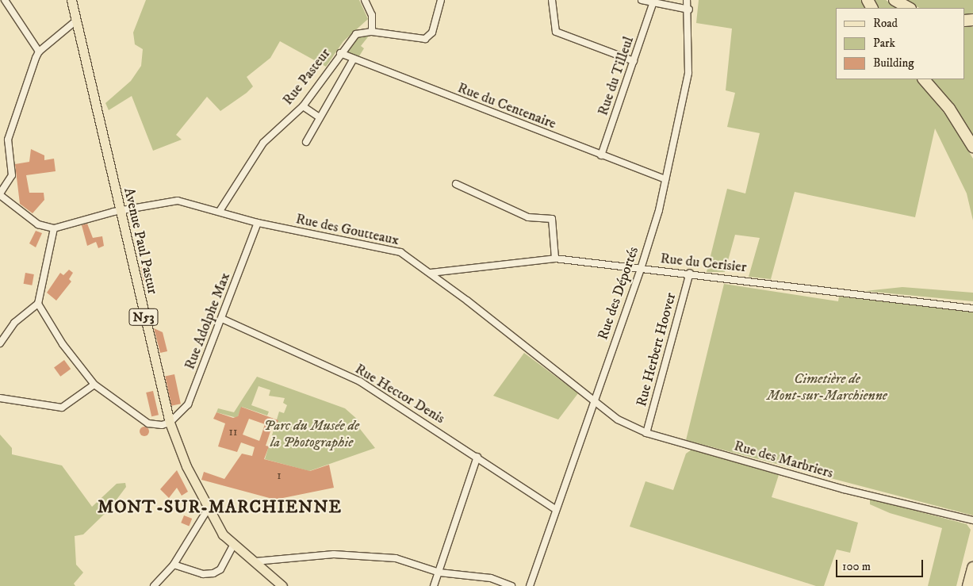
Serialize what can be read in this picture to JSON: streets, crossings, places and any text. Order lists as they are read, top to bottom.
{
  "streets": {
    "main road": ["Avenue Paul Pastur", "N53"],
    "street": [
      "Rue du Tilleul",
      "Rue Pasteur",
      "Rue du Centenaire",
      "Rue des Goutteaux",
      "Rue du Cerisier",
      "Rue des Déportés",
      "Rue Adolphe Max",
      "Rue Herbert Hoover",
      "Rue Hector Denis",
      "Rue des Marbriers"
    ]
  },
  "crossings": [
    ["Rue du Tilleul", "Rue du Centenaire"],
    ["Rue Pasteur", "Rue du Centenaire"],
    ["Rue Pasteur", "Rue des Goutteaux"],
    ["Rue du Centenaire", "Rue des Déportés"],
    ["Rue des Goutteaux", "Avenue Paul Pastur"],
    ["Rue des Goutteaux", "Rue du Cerisier"],
    ["Rue des Goutteaux", "Rue des Déportés"],
    ["Rue des Goutteaux", "Rue Adolphe Max"],
    ["Rue des Goutteaux", "Rue des Marbriers"],
    ["Avenue Paul Pastur", "N53"],
    ["Avenue Paul Pastur", "Rue Adolphe Max"],
    ["Rue du Cerisier", "Rue des Déportés"],
    ["Rue du Cerisier", "Rue Herbert Hoover"],
    ["Rue des Déportés", "Rue Hector Denis"],
    ["Rue des Déportés", "Rue des Marbriers"],
    ["Rue Adolphe Max", "Rue Hector Denis"],
    ["Rue Herbert Hoover", "Rue des Marbriers"]
  ],
  "districts": ["MONT-SUR-MARCHIENNE"],
  "parks": ["Cimetière de Mont-sur-Marchienne", "Parc du Musée de la Photographie"],
  "house_numbers": ["11", "1"],
  "legend": ["Road", "Park", "Building"],
  "scale_bar": "100 m"
}
